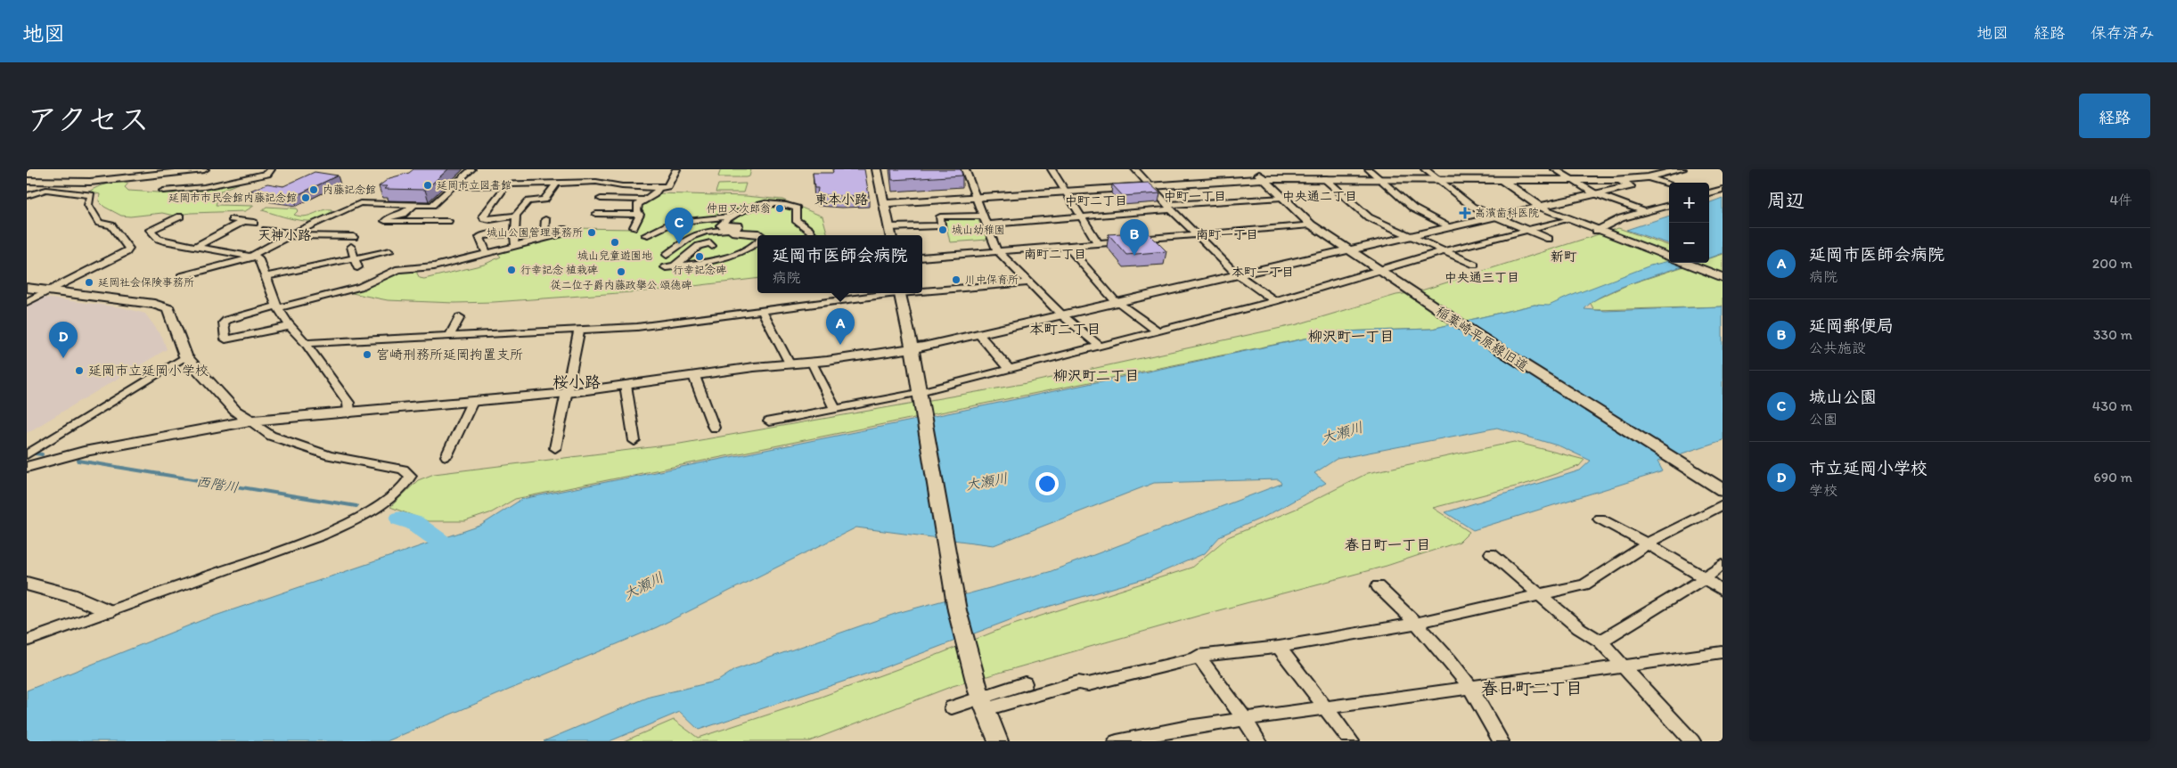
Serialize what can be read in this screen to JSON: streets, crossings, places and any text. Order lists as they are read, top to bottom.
{
  "streets": {
    "street": ["稲葉崎平原線旧道"]
  },
  "districts": [
    "中町一丁目",
    "中央通二丁目",
    "東本小路",
    "中町二丁目",
    "南町一丁目",
    "天神小路",
    "南町二丁目",
    "新町",
    "本町一丁目",
    "中央通三丁目",
    "本町二丁目",
    "柳沢町一丁目",
    "柳沢町二丁目",
    "桜小路",
    "春日町一丁目",
    "春日町二丁目"
  ],
  "water": ["大瀬川", "西階川"],
  "places": {
    "other": [
      "延岡市立図書館",
      "内藤記念館",
      "延岡市市民会館内藤記念館",
      "仲田又次郎翁",
      "城山幼稚園",
      "城山公園管理事務所",
      "城山兒童遊園地",
      "行幸記念碑",
      "行幸記念 植栽碑",
      "従二位子爵内藤政擧公 頌徳碑",
      "川中保育所",
      "延岡社会保険事務所",
      "宮崎刑務所延岡拘置支所",
      "延岡市立延岡小学校"
    ],
    "health": ["高濱歯科医院"]
  },
  "page": {
    "header": "地図",
    "nav": ["地図", "経路", "保存済み"],
    "title": "アクセス",
    "buttons": "経路",
    "heading": ["周辺", "4件"],
    "map_buttons": ["+", "−"],
    "pins": [
      "C",
      "B",
      "A",
      "D"
    ],
    "list": [
      {
        "mark": "A",
        "name": "延岡市医師会病院",
        "note": "病院",
        "value": "200 m"
      },
      {
        "mark": "B",
        "name": "延岡郵便局",
        "note": "公共施設",
        "value": "330 m"
      },
      {
        "mark": "C",
        "name": "城山公園",
        "note": "公園",
        "value": "430 m"
      },
      {
        "mark": "D",
        "name": "市立延岡小学校",
        "note": "学校",
        "value": "690 m"
      }
    ],
    "popup": ["延岡市医師会病院", "病院"]
  }
}
